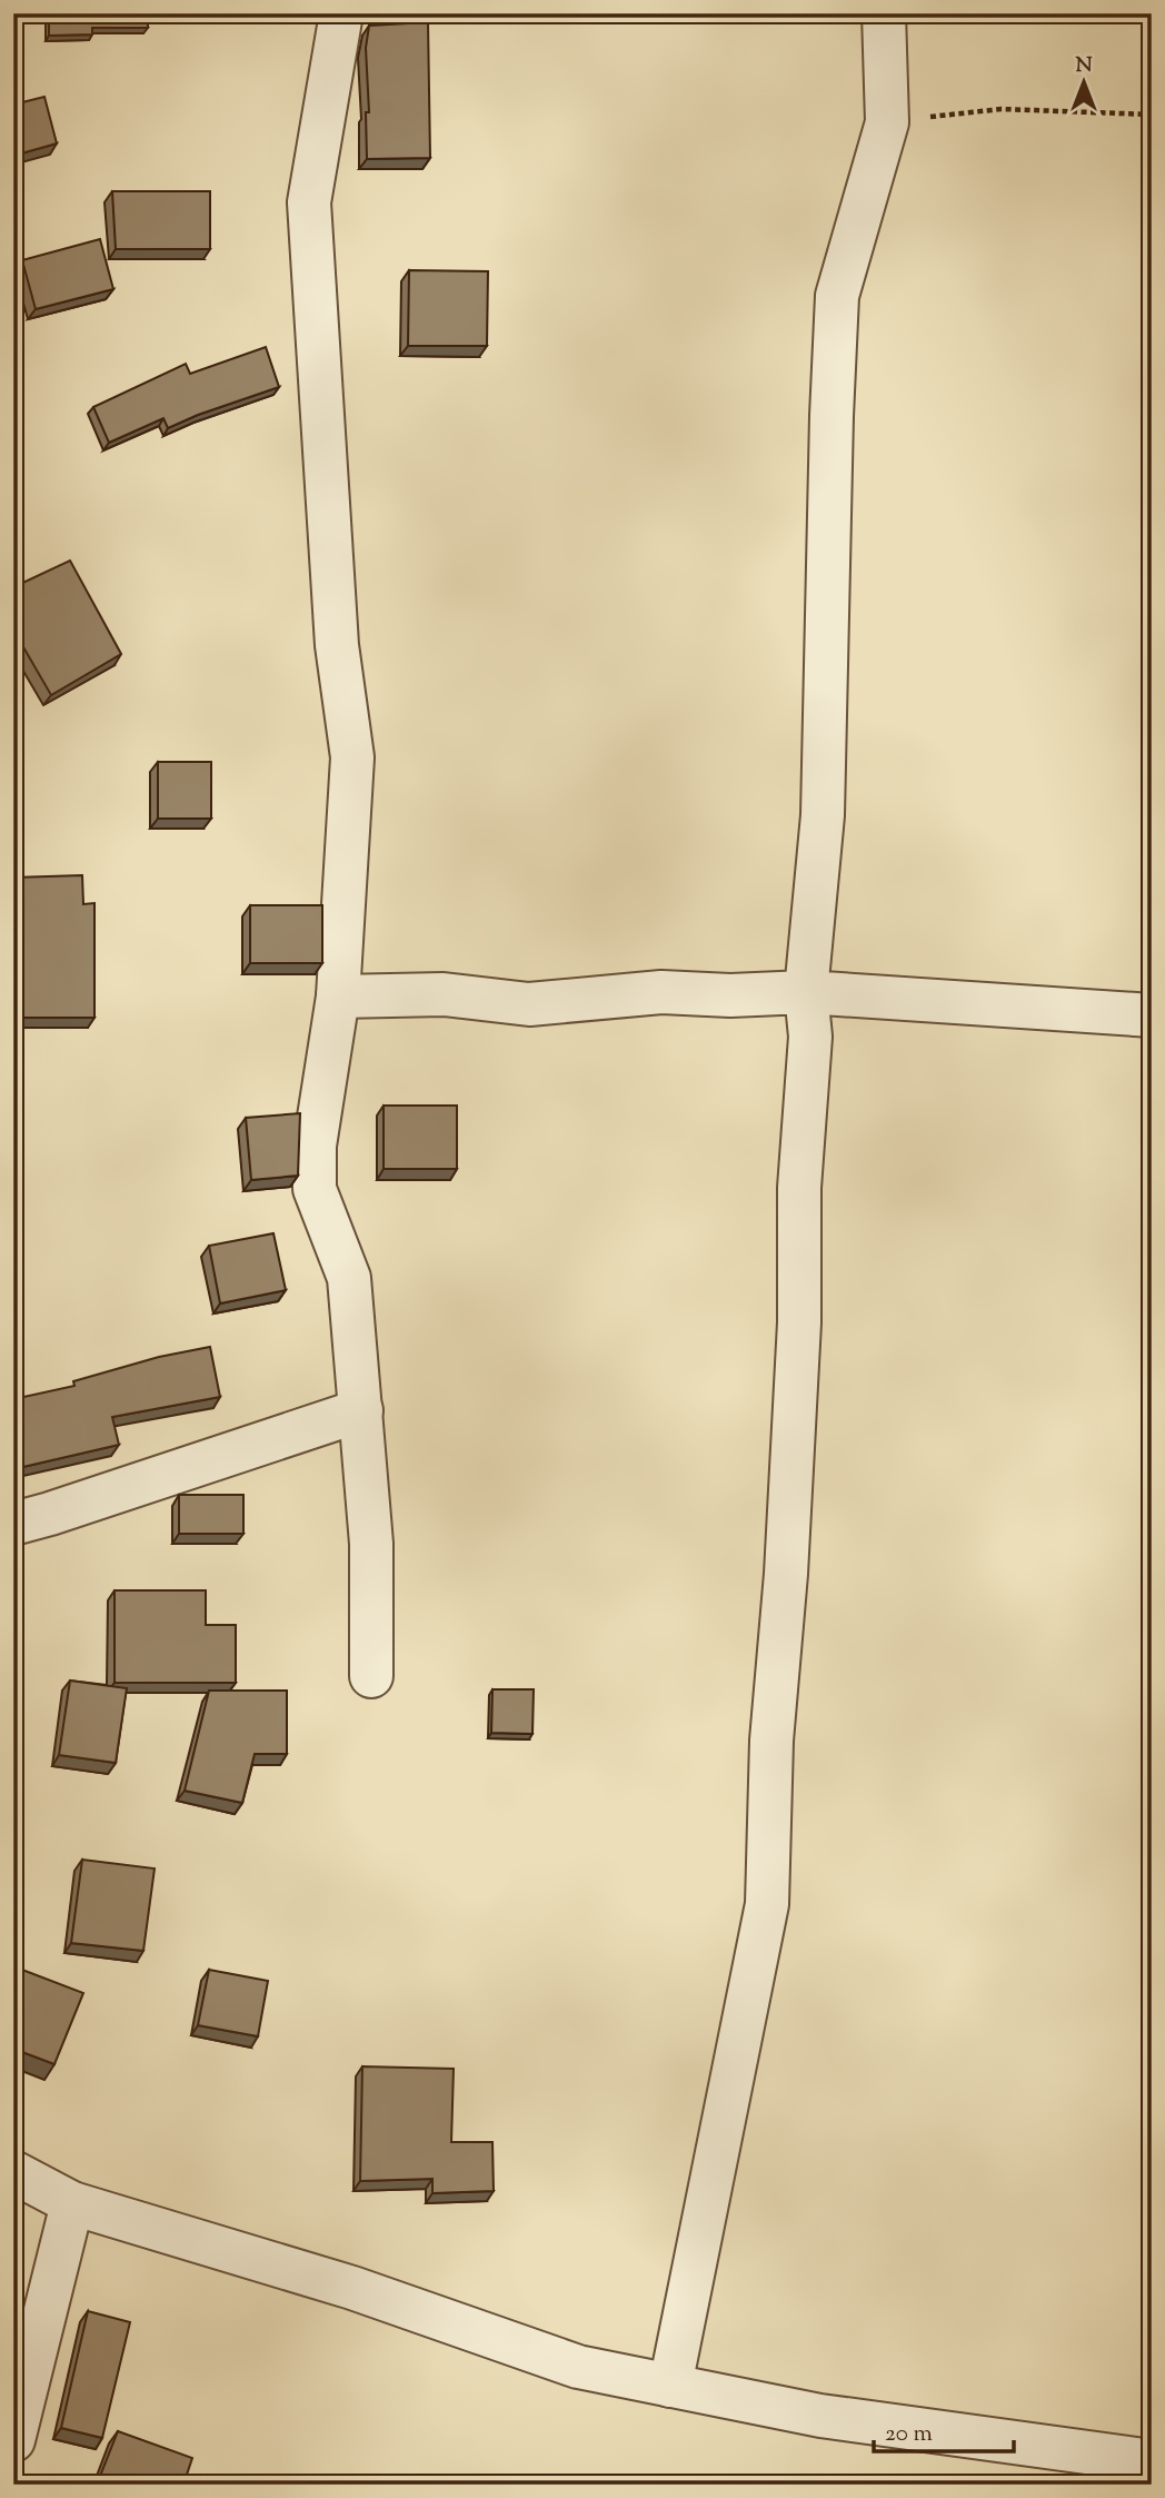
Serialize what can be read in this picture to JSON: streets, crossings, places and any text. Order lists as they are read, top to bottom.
{
  "scale_bar": "20 m",
  "north": "top"
}
